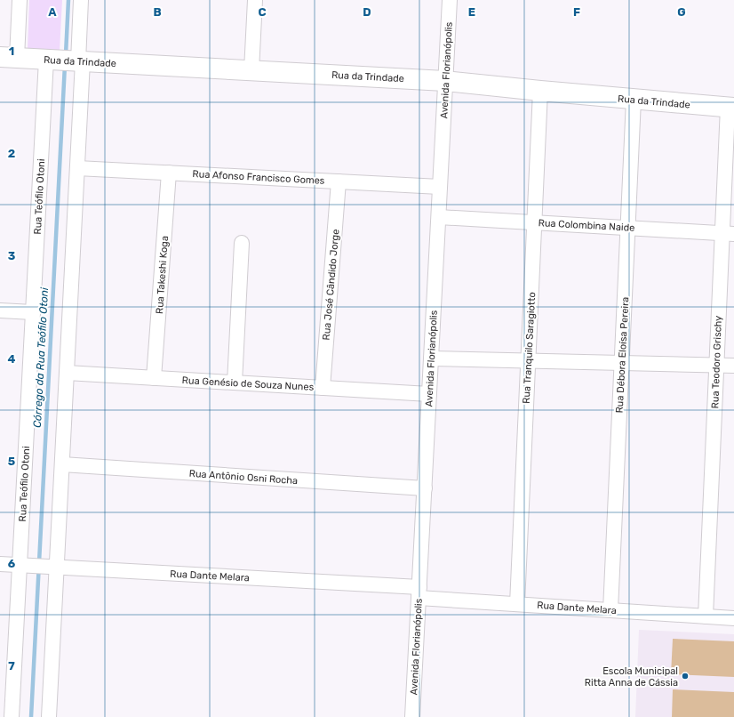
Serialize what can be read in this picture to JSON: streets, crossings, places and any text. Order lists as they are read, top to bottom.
{
  "streets": {
    "main road": ["Rua da Trindade"],
    "street": [
      "Avenida Florianópolis",
      "Rua Afonso Francisco Gomes",
      "Rua Teófilo Otoni",
      "Rua Colombina Naide",
      "Rua Takeshi Koga",
      "Rua José Cândido Jorge",
      "Rua Tranquilo Saragiotto",
      "Rua Débora Eloísa Pereira",
      "Rua Teodoro Grischy",
      "Rua Genésio de Souza Nunes",
      "Rua Antônio Osni Rocha",
      "Rua Dante Melara"
    ]
  },
  "crossings": [
    ["Rua da Trindade", "Avenida Florianópolis"],
    ["Rua da Trindade", "Rua Teófilo Otoni"],
    ["Rua da Trindade", "Rua Tranquilo Saragiotto"],
    ["Rua da Trindade", "Rua Débora Eloísa Pereira"],
    ["Rua da Trindade", "Rua Teodoro Grischy"],
    ["Avenida Florianópolis", "Rua Afonso Francisco Gomes"],
    ["Avenida Florianópolis", "Rua Colombina Naide"],
    ["Avenida Florianópolis", "Rua Genésio de Souza Nunes"],
    ["Avenida Florianópolis", "Rua Antônio Osni Rocha"],
    ["Avenida Florianópolis", "Rua Dante Melara"],
    ["Rua Afonso Francisco Gomes", "Rua Takeshi Koga"],
    ["Rua Afonso Francisco Gomes", "Rua José Cândido Jorge"],
    ["Rua Teófilo Otoni", "Rua Dante Melara"],
    ["Rua Colombina Naide", "Rua Tranquilo Saragiotto"],
    ["Rua Colombina Naide", "Rua Débora Eloísa Pereira"],
    ["Rua Colombina Naide", "Rua Teodoro Grischy"],
    ["Rua Takeshi Koga", "Rua Genésio de Souza Nunes"],
    ["Rua José Cândido Jorge", "Rua Genésio de Souza Nunes"],
    ["Rua Tranquilo Saragiotto", "Rua Dante Melara"],
    ["Rua Débora Eloísa Pereira", "Rua Dante Melara"],
    ["Rua Teodoro Grischy", "Rua Dante Melara"]
  ],
  "water": ["Córrego da Rua Teófilo Otoni"],
  "places": ["Escola Municipal Ritta Anna de Cássia"],
  "grid": {
    "columns": [
      "A",
      "B",
      "C",
      "D",
      "E",
      "F",
      "G"
    ],
    "rows": [
      "1",
      "2",
      "3",
      "4",
      "5",
      "6",
      "7"
    ]
  }
}
